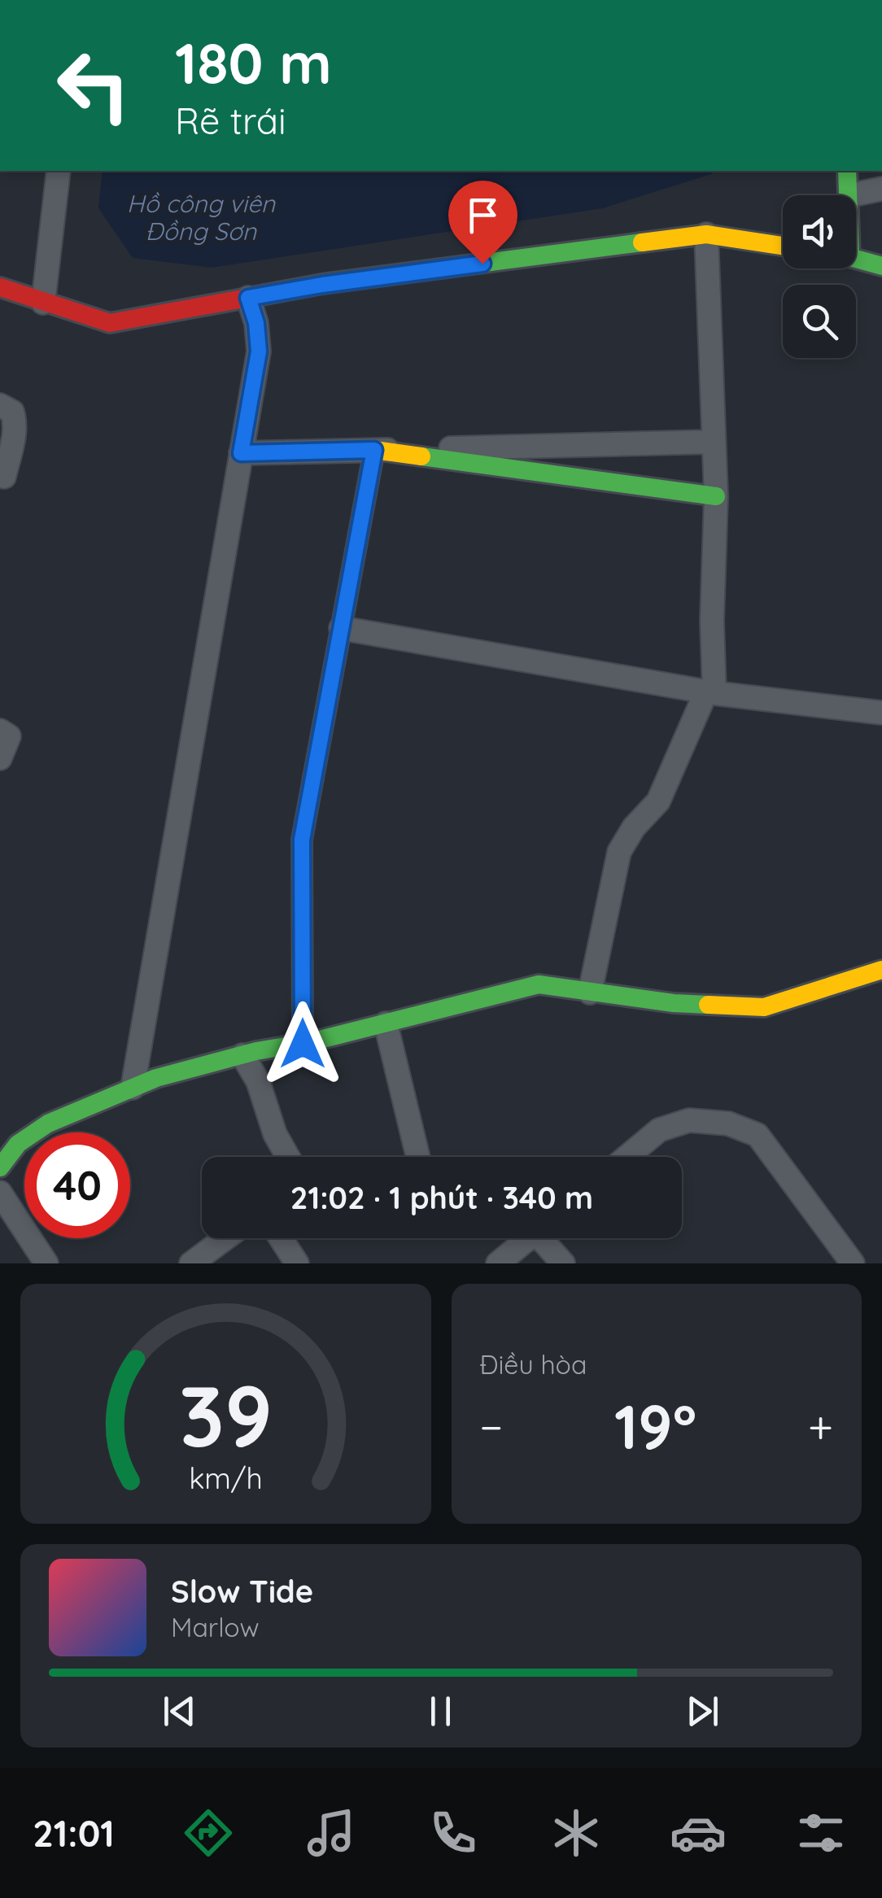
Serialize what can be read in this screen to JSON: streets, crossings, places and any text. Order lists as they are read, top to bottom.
{
  "water": ["Hồ công viên Đồng Sơn"],
  "page": {
    "turn": ["180 m", "Rẽ trái"],
    "limit": "40",
    "trip": "21:02 · 1 phút · 340 m",
    "tile": "Điều hòa",
    "heat": ["−", "19°", "+"],
    "song": ["Slow Tide", "Marlow"],
    "tabs": "21:01",
    "gauge": ["39", "km/h"]
  }
}
